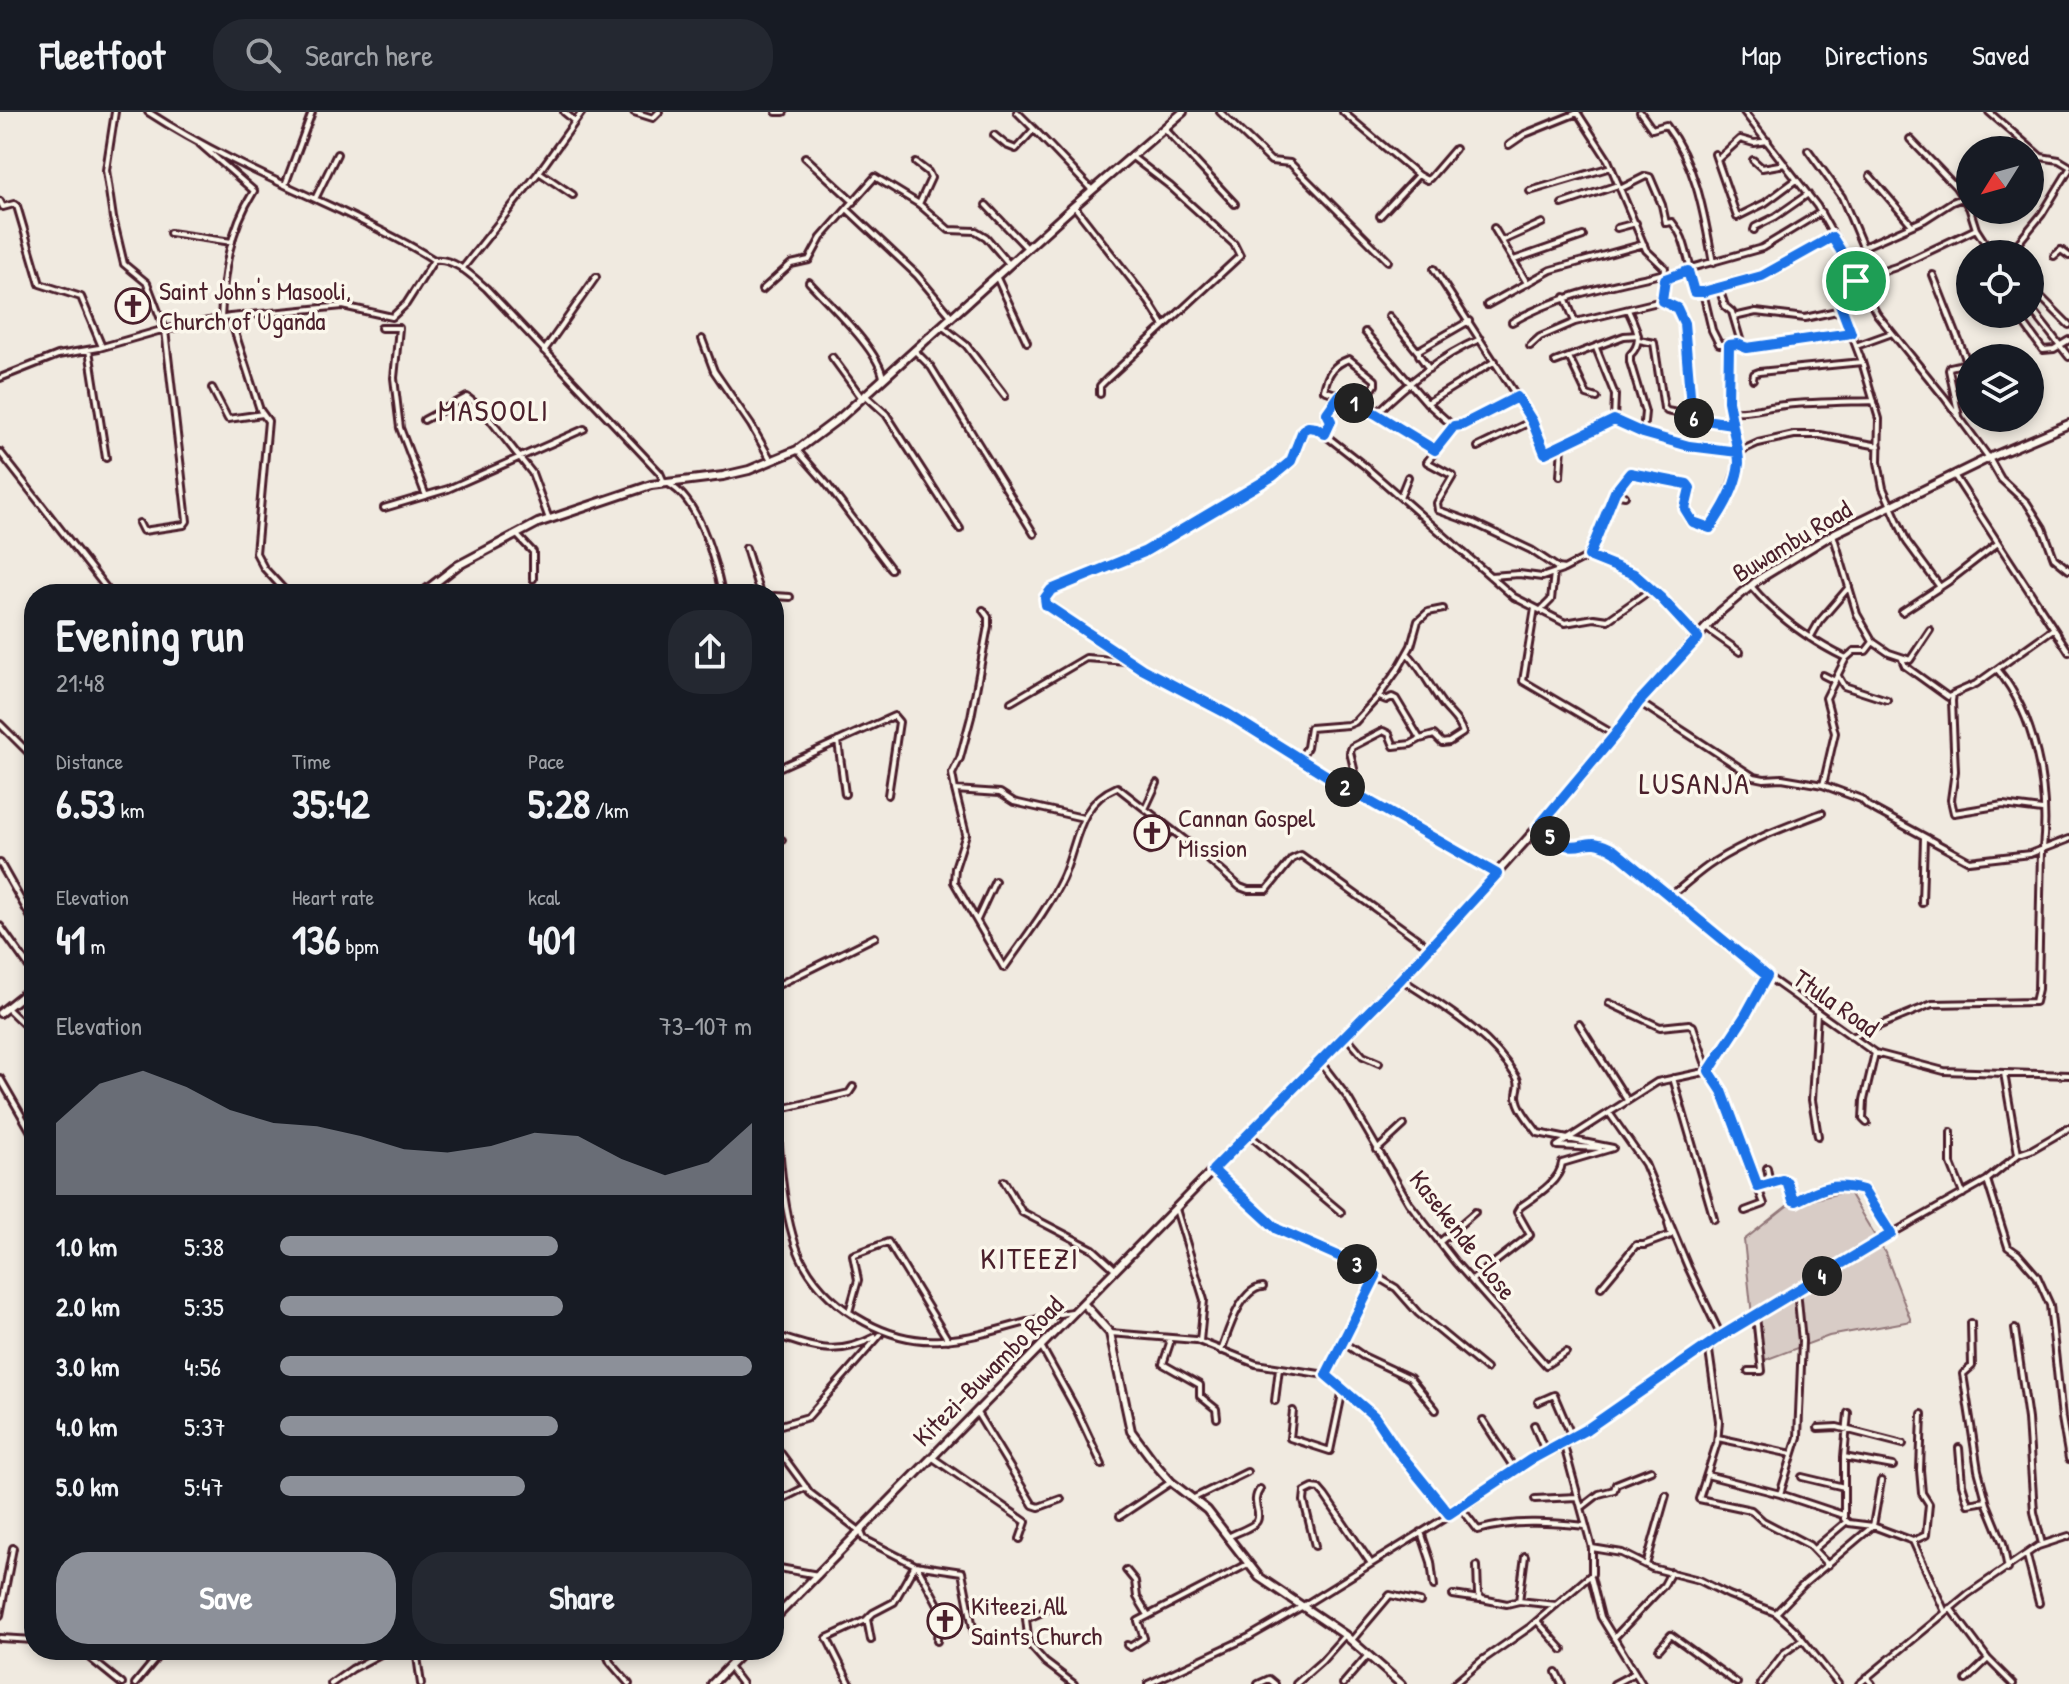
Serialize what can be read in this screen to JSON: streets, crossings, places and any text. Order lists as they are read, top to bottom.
{
  "streets": {
    "street": [
      "Buwambu Road",
      "Ttula Road",
      "Kasekende Close",
      "Kitezi-Buwambo Road"
    ]
  },
  "crossings": [
    ["Buwambu Road", "Ttula Road"],
    ["Buwambu Road", "Kitezi-Buwambo Road"],
    ["Kasekende Close", "Kitezi-Buwambo Road"]
  ],
  "districts": ["MASOOLI", "LUSANJA", "KITEEZI"],
  "places": {
    "church": ["Saint John's Masooli, Church of Uganda", "Cannan Gospel Mission", "Kiteezi All Saints Church"]
  },
  "north": "bottom left",
  "page": {
    "header": "Fleetfoot",
    "search": "Search here",
    "nav": ["Map", "Directions", "Saved"],
    "pins": [
      "1",
      "6",
      "2",
      "5",
      "3",
      "4"
    ],
    "heading": ["Evening run", "21:48"],
    "stats": [
      ["Distance", "6.53 km"],
      ["Time", "35:42"],
      ["Pace", "5:28 /km"],
      ["Elevation", "41 m"],
      ["Heart rate", "136 bpm"],
      ["kcal", "401"]
    ],
    "chart": ["Elevation", "73–107 m"],
    "list": [
      {
        "name": "1.0 km",
        "note": "5:38"
      },
      {
        "name": "2.0 km",
        "note": "5:35"
      },
      {
        "name": "3.0 km",
        "note": "4:56"
      },
      {
        "name": "4.0 km",
        "note": "5:37"
      },
      {
        "name": "5.0 km",
        "note": "5:47"
      }
    ],
    "buttons": ["Save", "Share"]
  }
}
